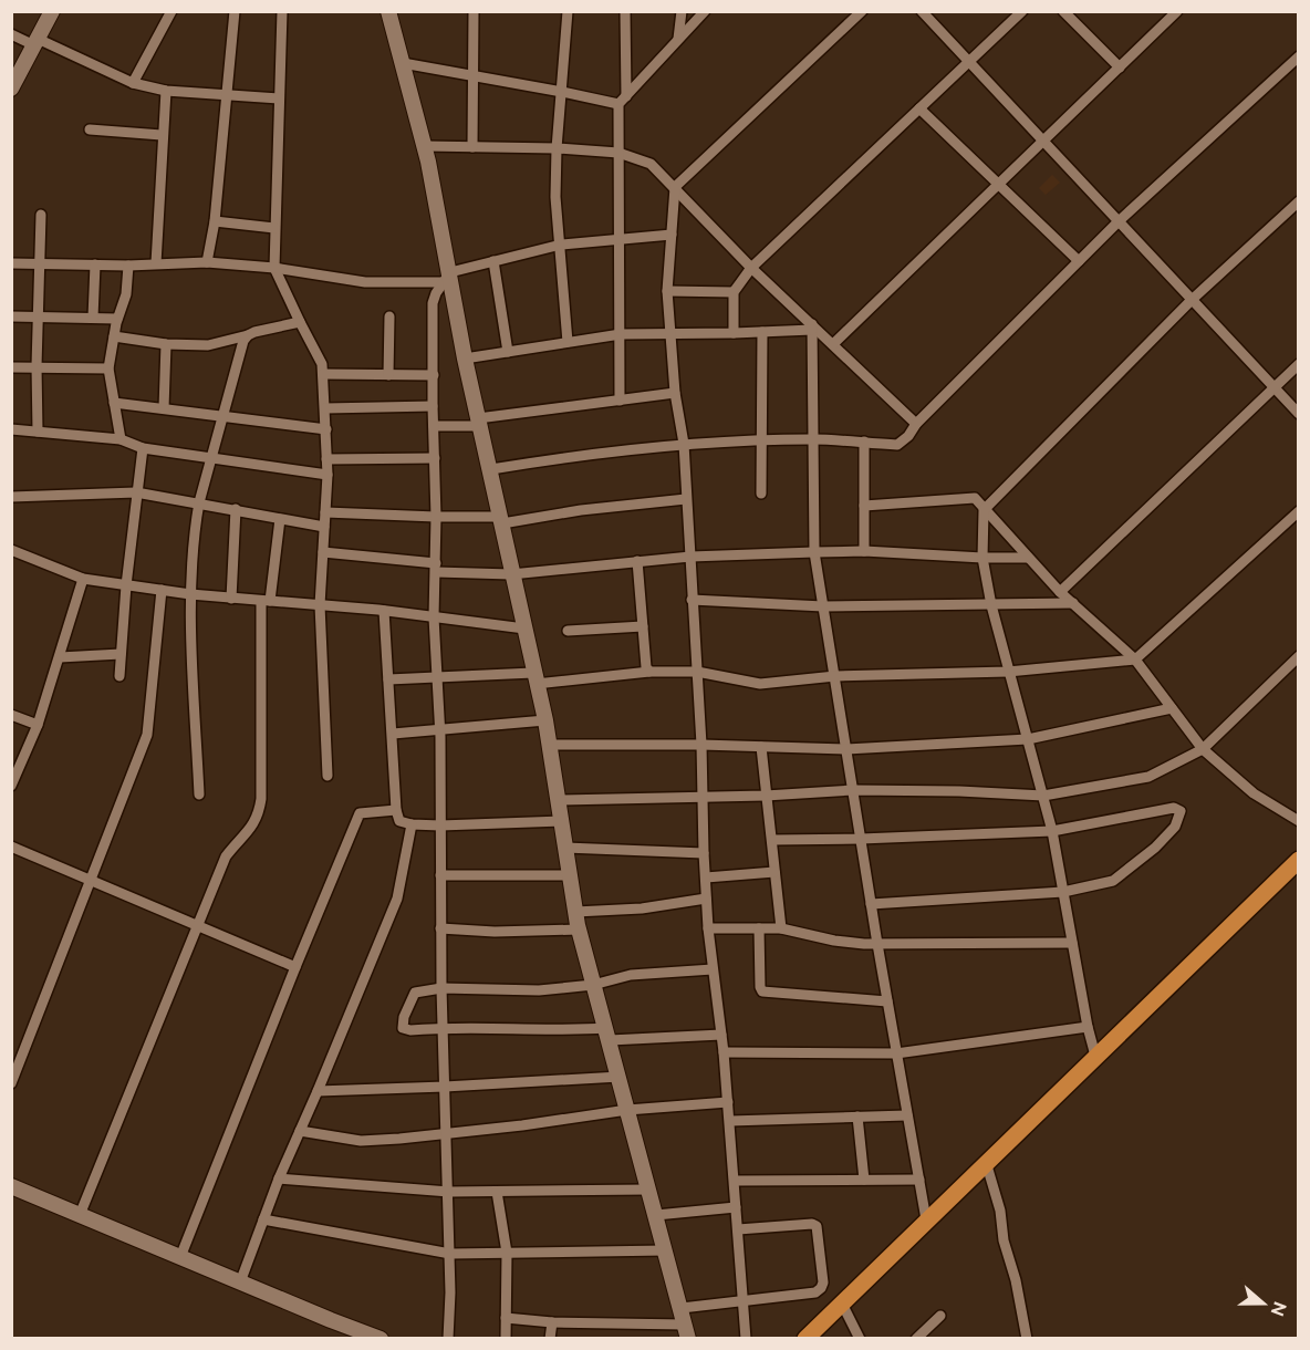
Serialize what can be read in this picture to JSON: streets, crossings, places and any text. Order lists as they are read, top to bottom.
{
  "north": "right"
}
